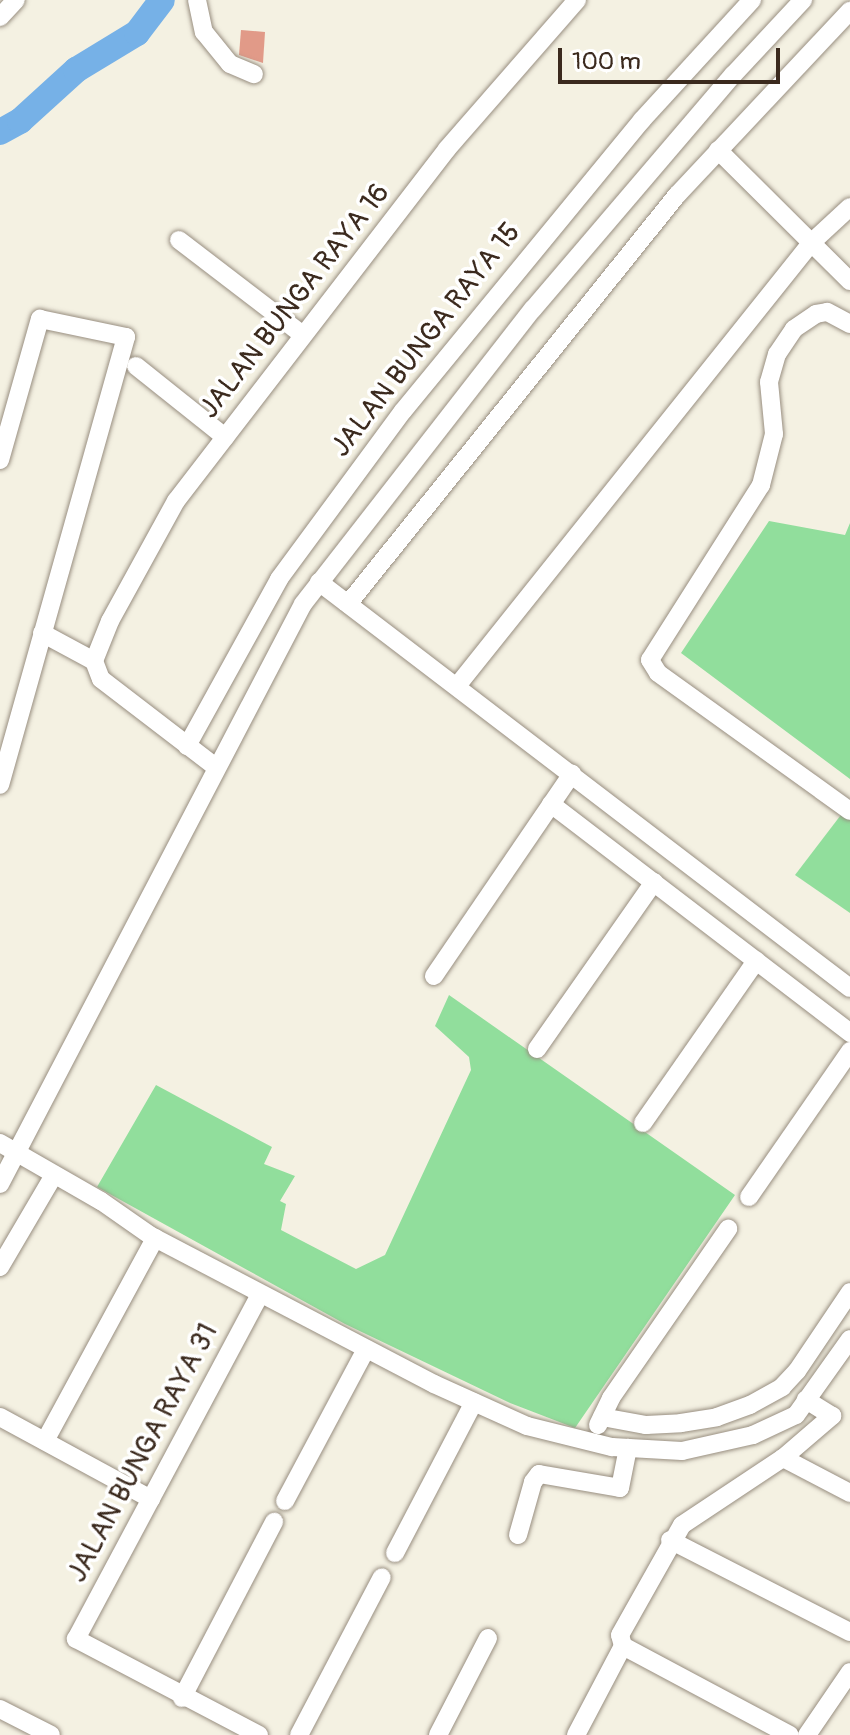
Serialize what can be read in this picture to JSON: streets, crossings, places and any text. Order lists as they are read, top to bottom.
{
  "streets": {
    "street": ["JALAN BUNGA RAYA 16", "JALAN BUNGA RAYA 15", "JALAN BUNGA RAYA 31"]
  },
  "scale_bar": "100 m"
}
